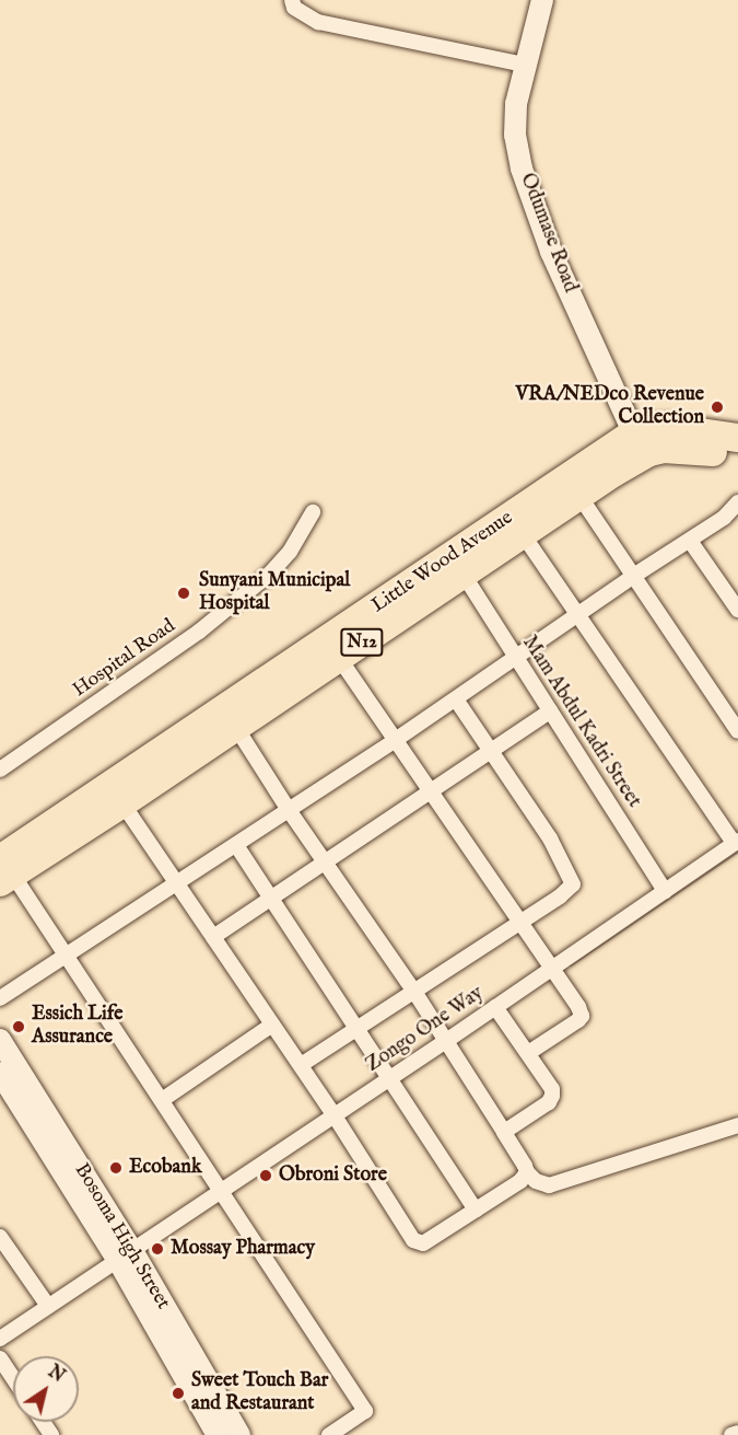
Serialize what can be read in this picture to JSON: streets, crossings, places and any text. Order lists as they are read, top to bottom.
{
  "streets": {
    "highway": ["Little Wood Avenue", "N12"],
    "street": [
      "Odumase Road",
      "Hospital Road",
      "Mam Abdul Kadri Street",
      "Zongo One Way",
      "Bosoma High Street"
    ]
  },
  "crossings": [
    ["Odumase Road", "Little Wood Avenue"],
    ["Little Wood Avenue", "Mam Abdul Kadri Street"],
    ["Mam Abdul Kadri Street", "Zongo One Way"],
    ["Zongo One Way", "Bosoma High Street"]
  ],
  "places": [
    "VRA/NEDco Revenue Collection",
    "Sunyani Municipal Hospital",
    "Essich Life Assurance",
    "Ecobank",
    "Obroni Store",
    "Mossay Pharmacy",
    "Sweet Touch Bar and Restaurant"
  ],
  "north": "top right"
}
